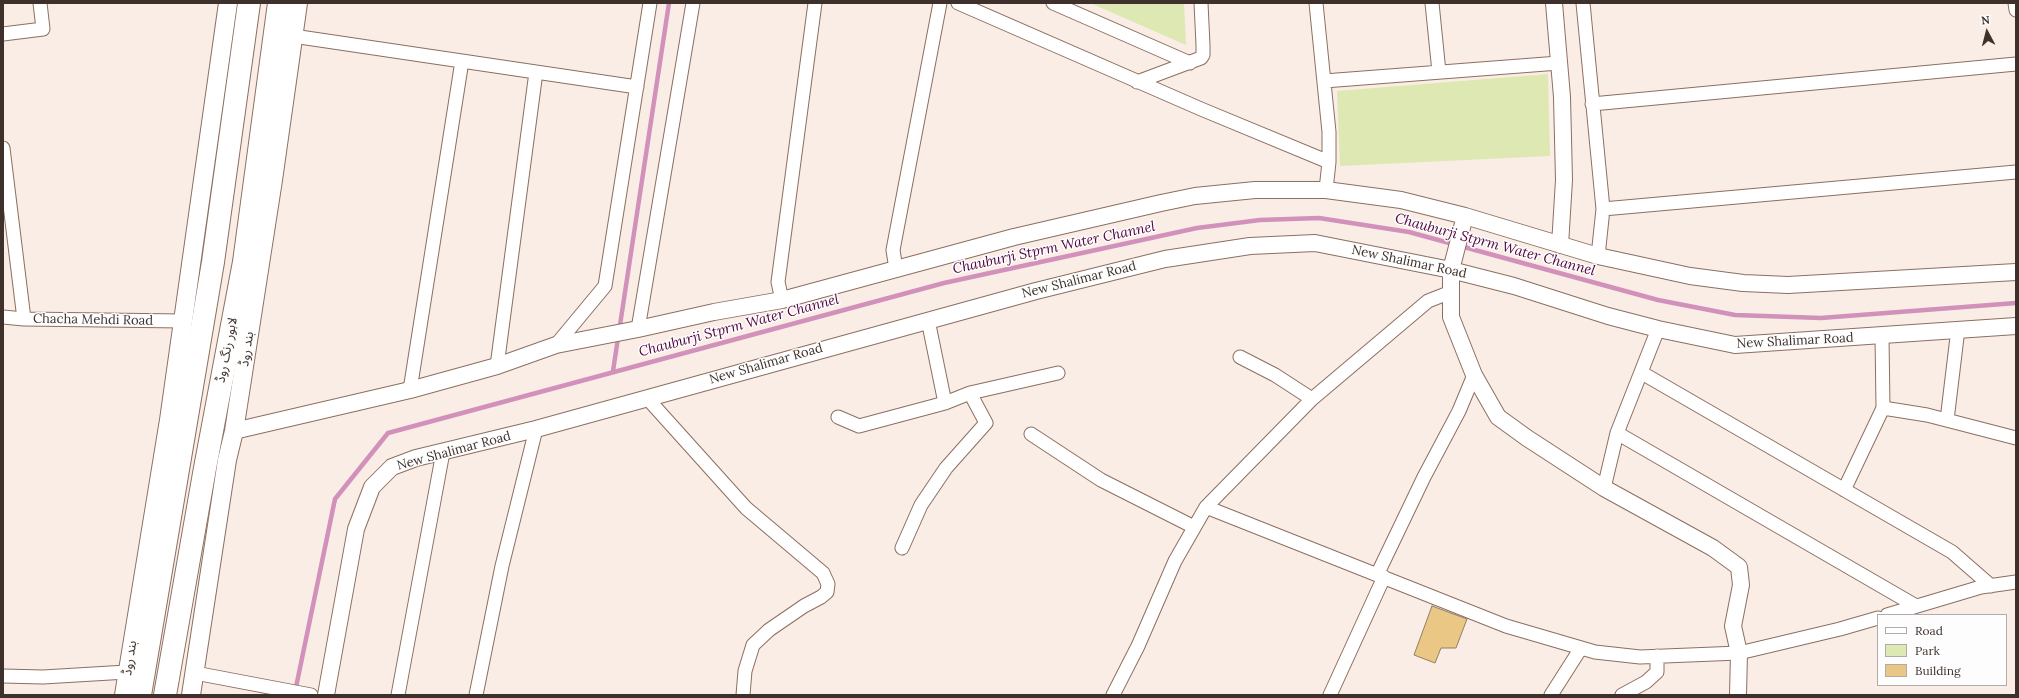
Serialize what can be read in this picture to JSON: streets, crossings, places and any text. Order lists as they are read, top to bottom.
{
  "streets": {
    "highway": ["لاہور رنگ روڈ"],
    "main road": ["بند روڈ"],
    "street": ["New Shalimar Road", "Chacha Mehdi Road"]
  },
  "crossings": [
    ["Chacha Mehdi Road", "بند روڈ"]
  ],
  "water": ["Chauburji Stprm Water Channel"],
  "legend": ["Road", "Park", "Building"],
  "north": "top"
}
